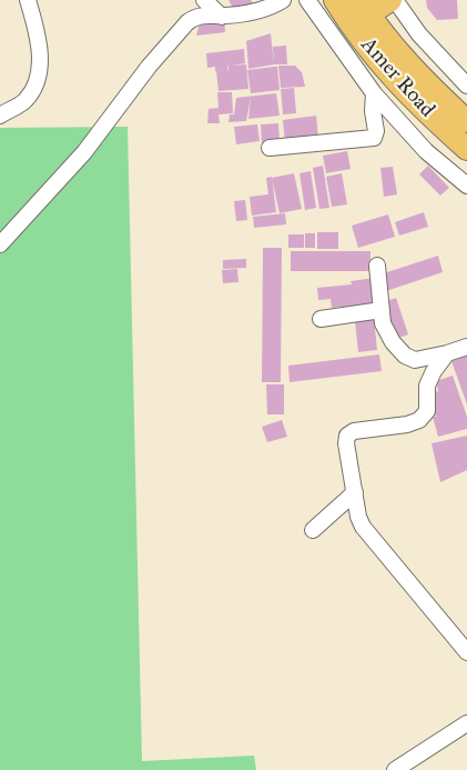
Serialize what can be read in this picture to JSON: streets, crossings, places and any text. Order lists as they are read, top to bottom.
{
  "streets": {
    "highway": ["Amer Road"]
  }
}
